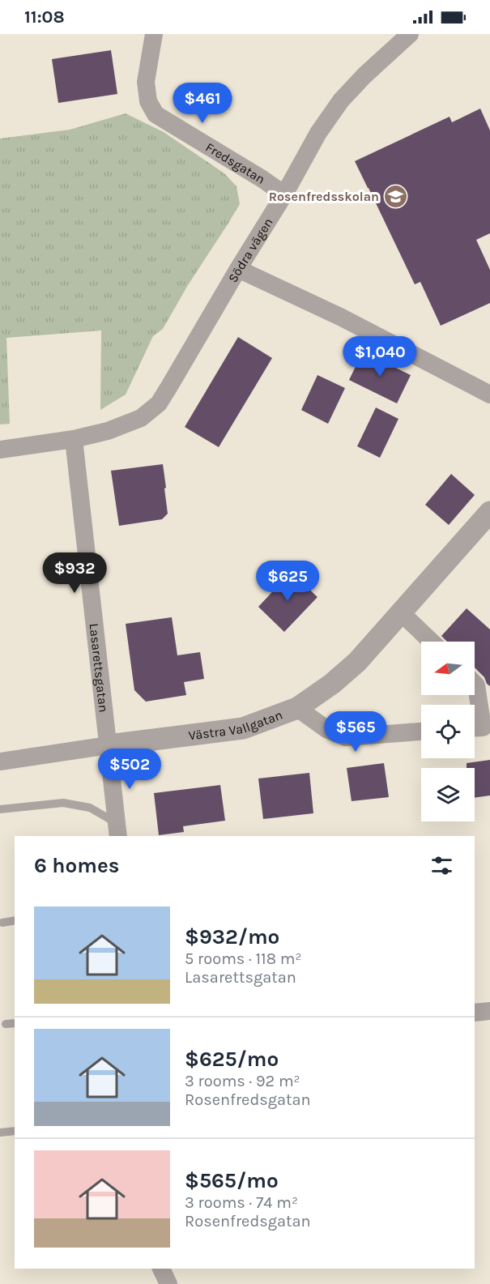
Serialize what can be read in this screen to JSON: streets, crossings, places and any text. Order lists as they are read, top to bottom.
{
  "streets": {
    "street": [
      "Fredsgatan",
      "Södra vägen",
      "Lasarettsgatan",
      "Västra Vallgatan"
    ]
  },
  "crossings": [
    ["Fredsgatan", "Södra vägen"],
    ["Södra vägen", "Lasarettsgatan"],
    ["Lasarettsgatan", "Västra Vallgatan"]
  ],
  "places": {
    "school or university": ["Rosenfredsskolan"]
  },
  "north": "left",
  "page": {
    "status": "11:08",
    "price": [
      "$461",
      "$1,040",
      "$932",
      "$625",
      "$565",
      "$502"
    ],
    "heading": "6 homes",
    "list": [
      {
        "name": "$932/mo",
        "note": "5 rooms · 118 m² · Lasarettsgatan"
      },
      {
        "name": "$625/mo",
        "note": "3 rooms · 92 m² · Rosenfredsgatan"
      },
      {
        "name": "$565/mo",
        "note": "3 rooms · 74 m² · Rosenfredsgatan"
      }
    ]
  }
}
